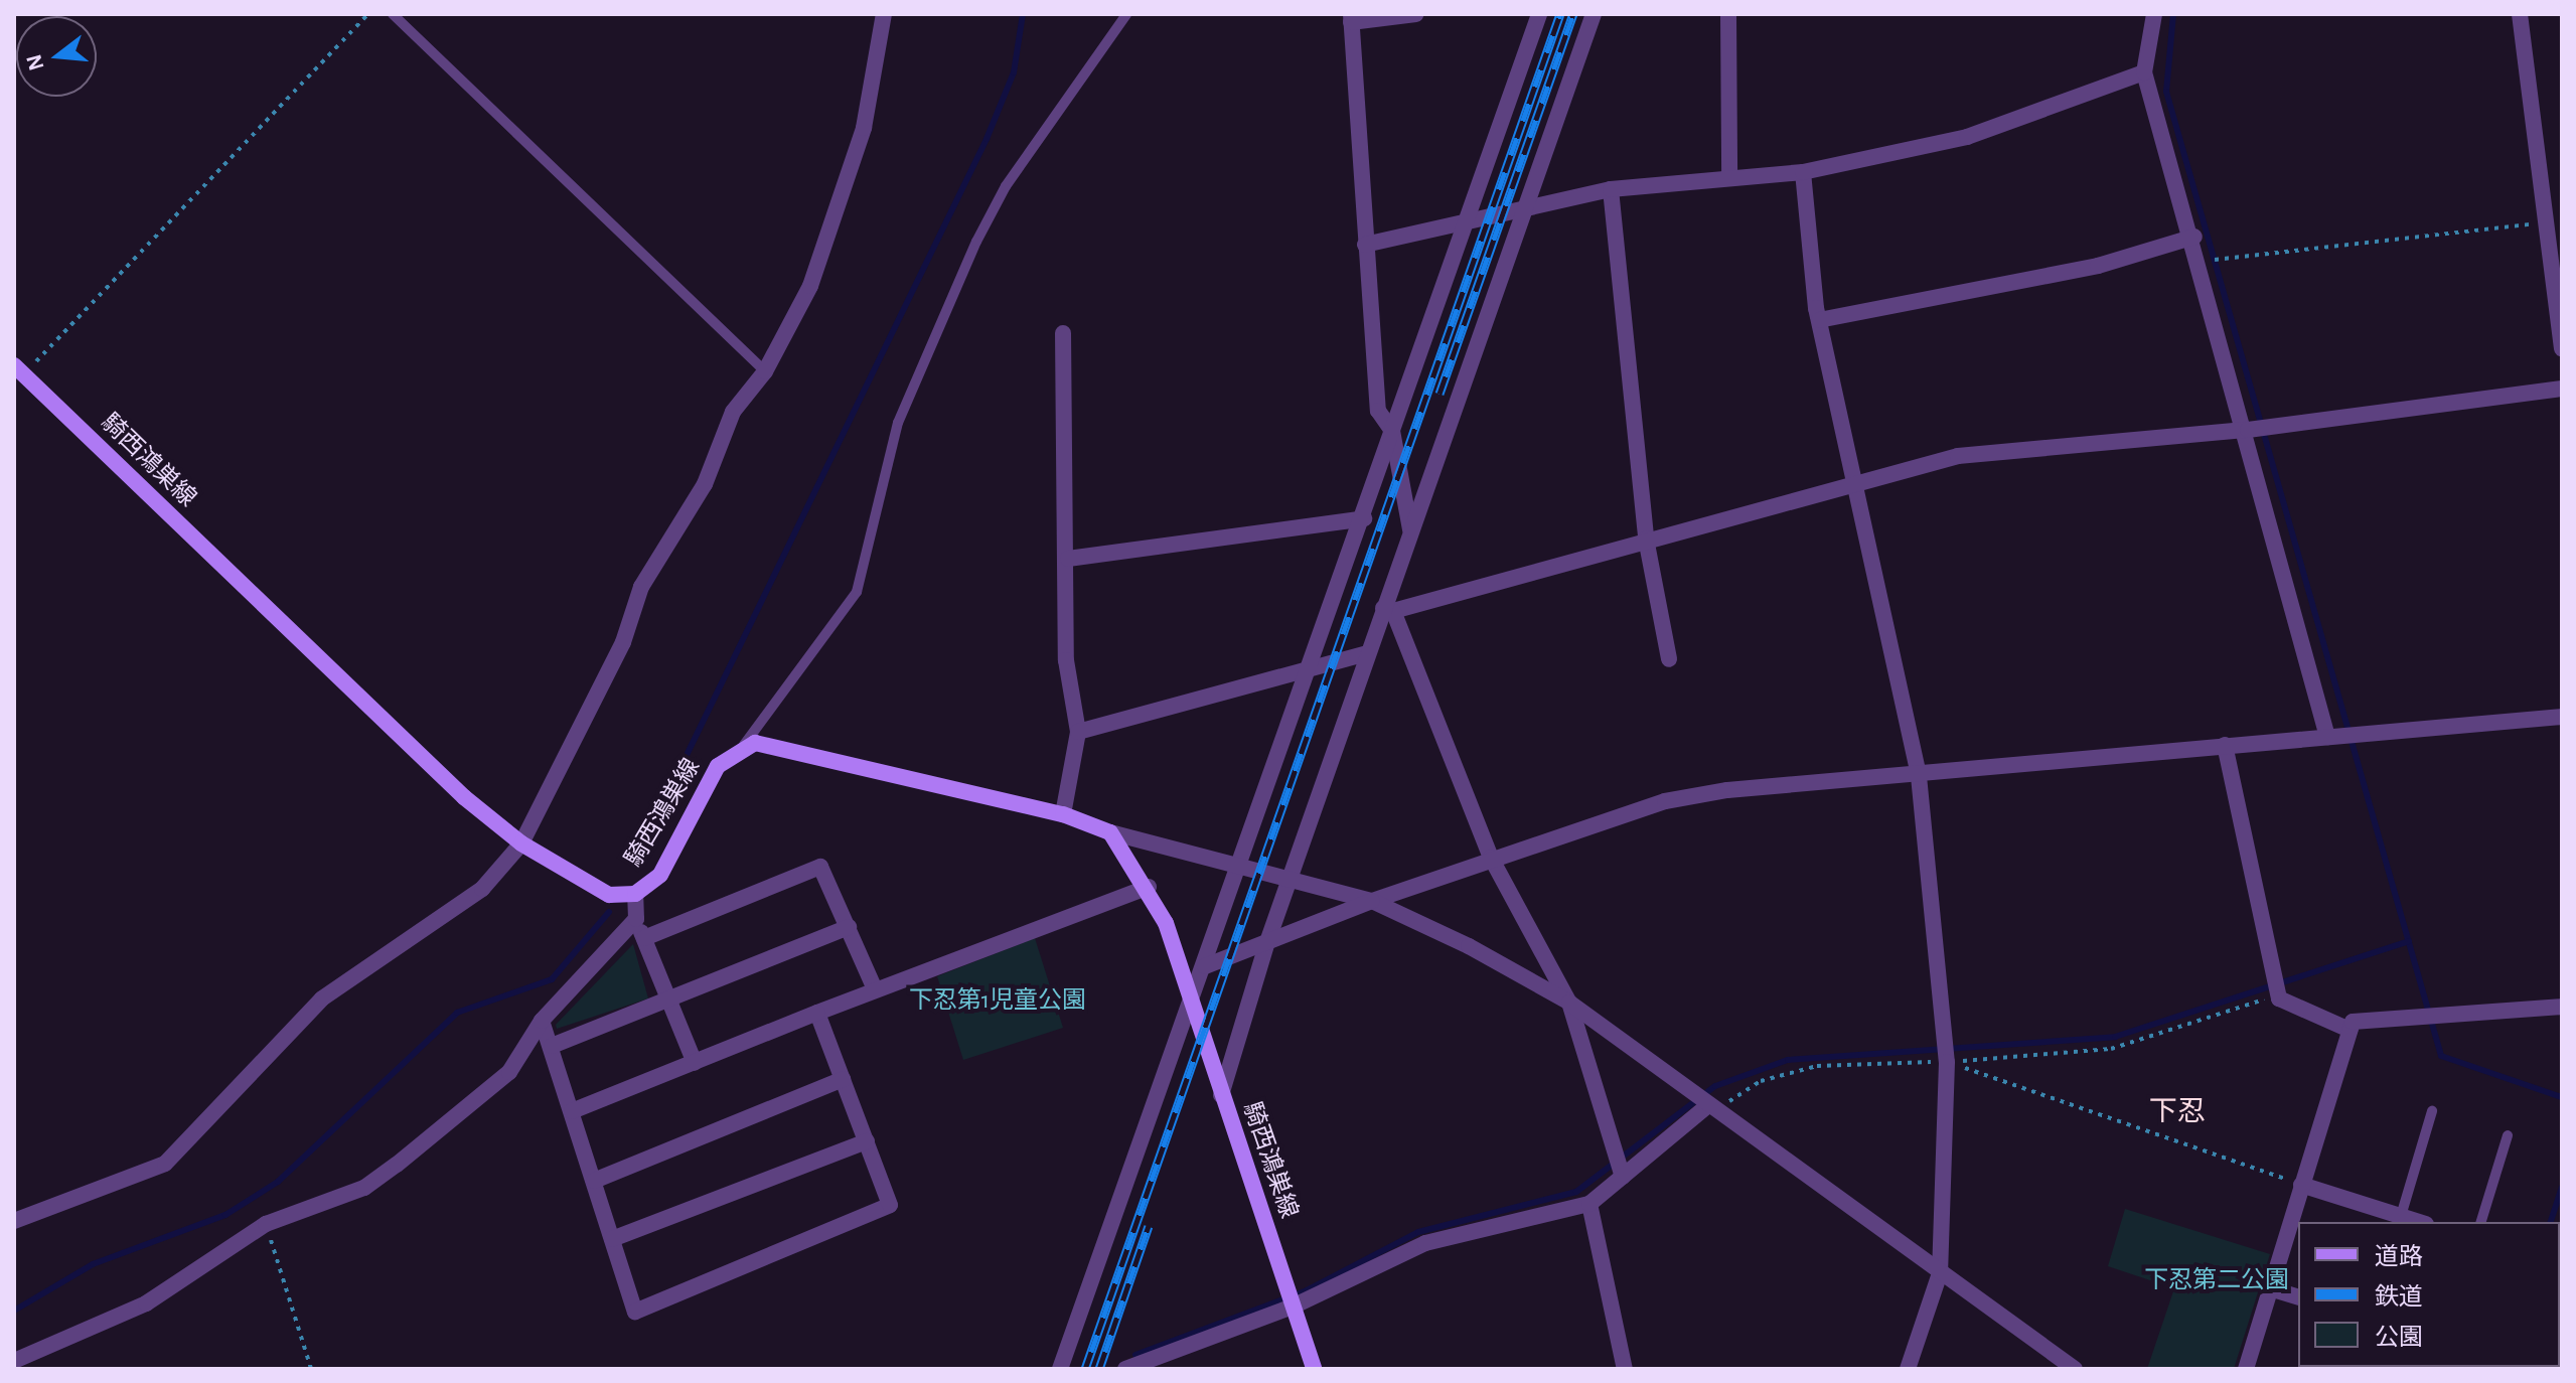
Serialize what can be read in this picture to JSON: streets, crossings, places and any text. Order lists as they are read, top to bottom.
{
  "streets": {
    "main road": ["騎西鴻巣線"]
  },
  "districts": ["下忍"],
  "parks": ["下忍第1児童公園", "下忍第二公園"],
  "legend": ["道路", "鉄道", "公園"],
  "north": "left"
}
